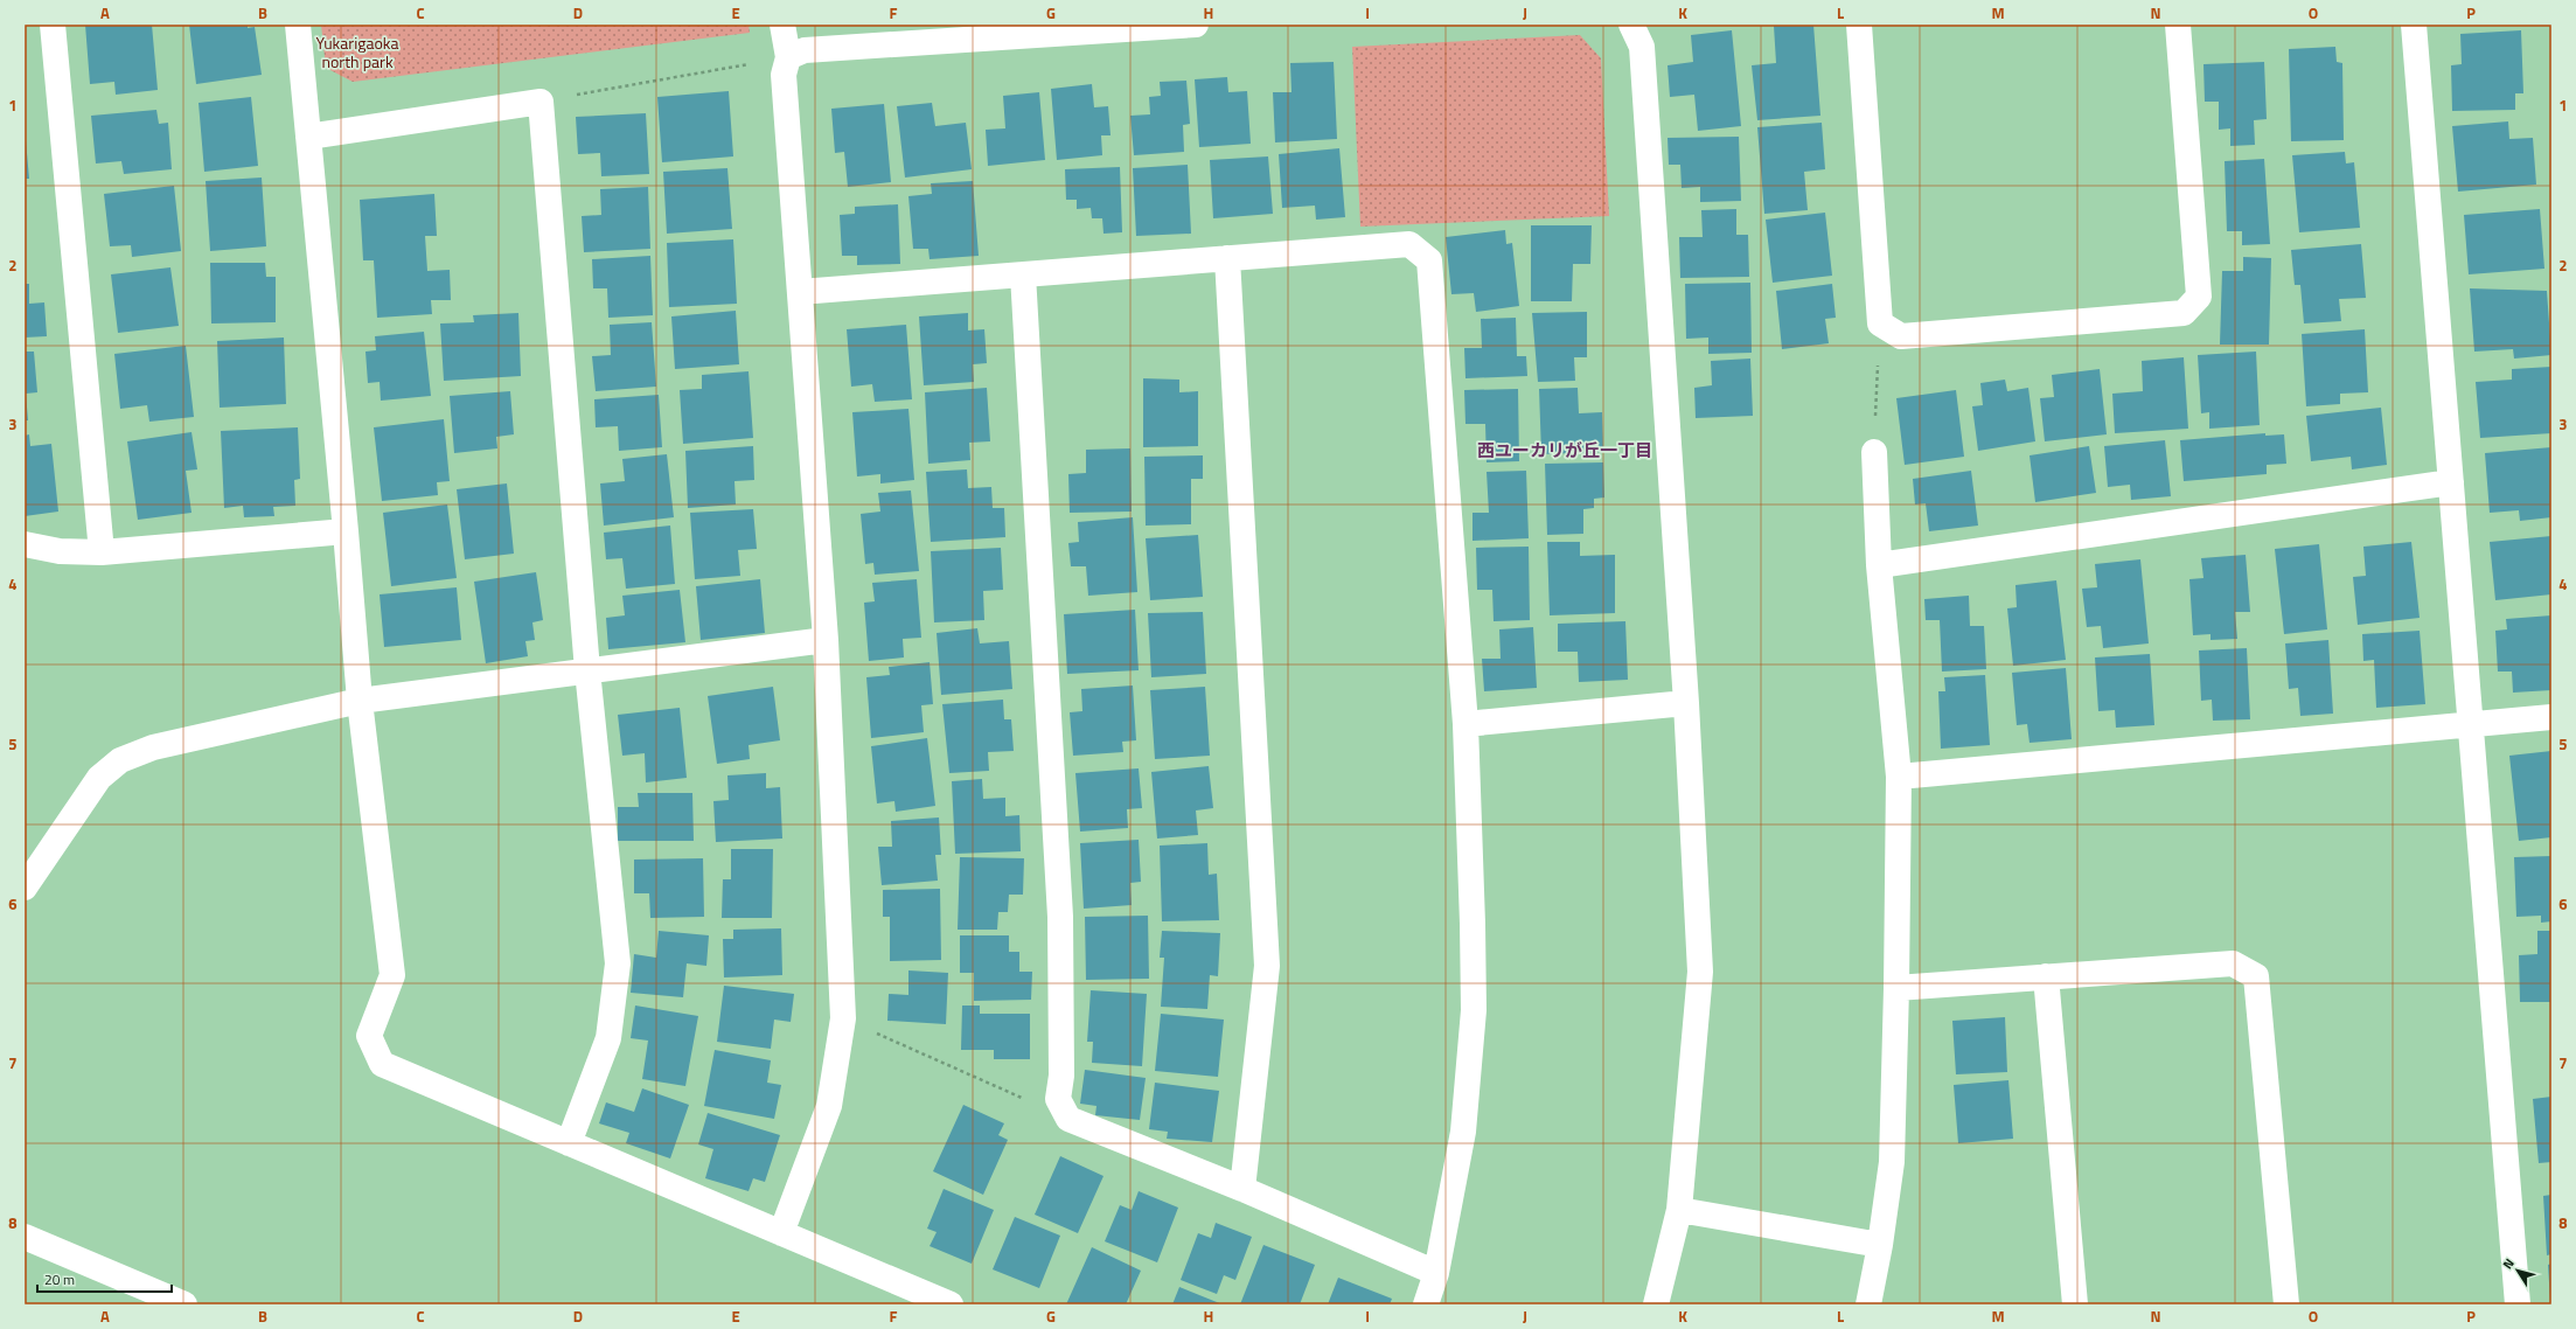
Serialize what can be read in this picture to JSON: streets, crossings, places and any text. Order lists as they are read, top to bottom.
{
  "districts": ["西ユーカリが丘一丁目"],
  "parks": ["Yukarigaoka north park"],
  "scale_bar": "20 m",
  "north": "top left",
  "grid": {
    "columns": [
      "A",
      "B",
      "C",
      "D",
      "E",
      "F",
      "G",
      "H",
      "I",
      "J",
      "K",
      "L",
      "M",
      "N",
      "O",
      "P"
    ],
    "rows": [
      "1",
      "2",
      "3",
      "4",
      "5",
      "6",
      "7",
      "8"
    ]
  }
}
